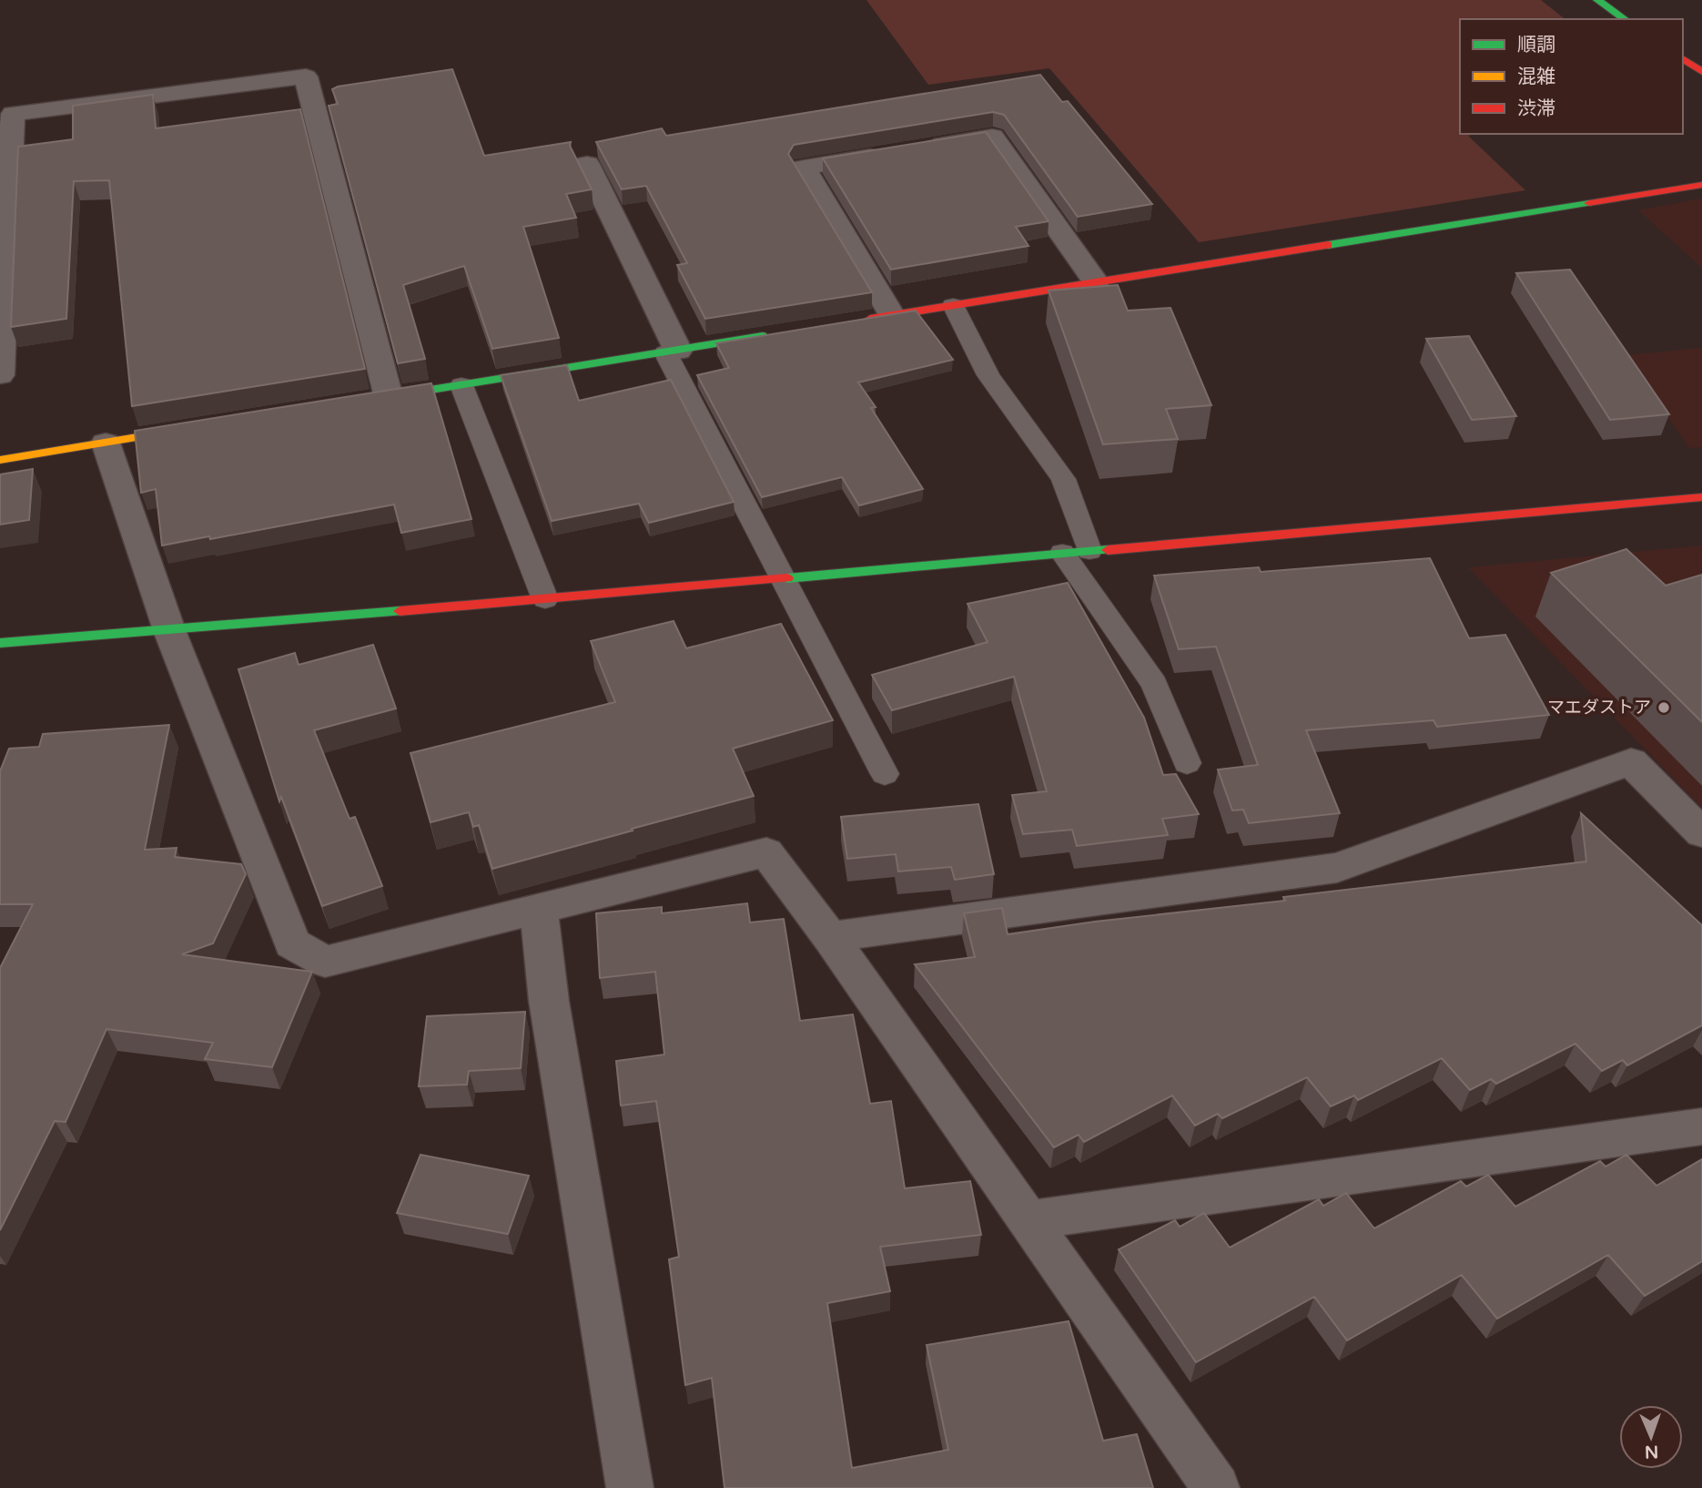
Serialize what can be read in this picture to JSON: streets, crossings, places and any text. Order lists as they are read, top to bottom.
{
  "places": ["マエダストア"],
  "legend": ["順調", "混雑", "渋滞"],
  "north": "bottom"
}
